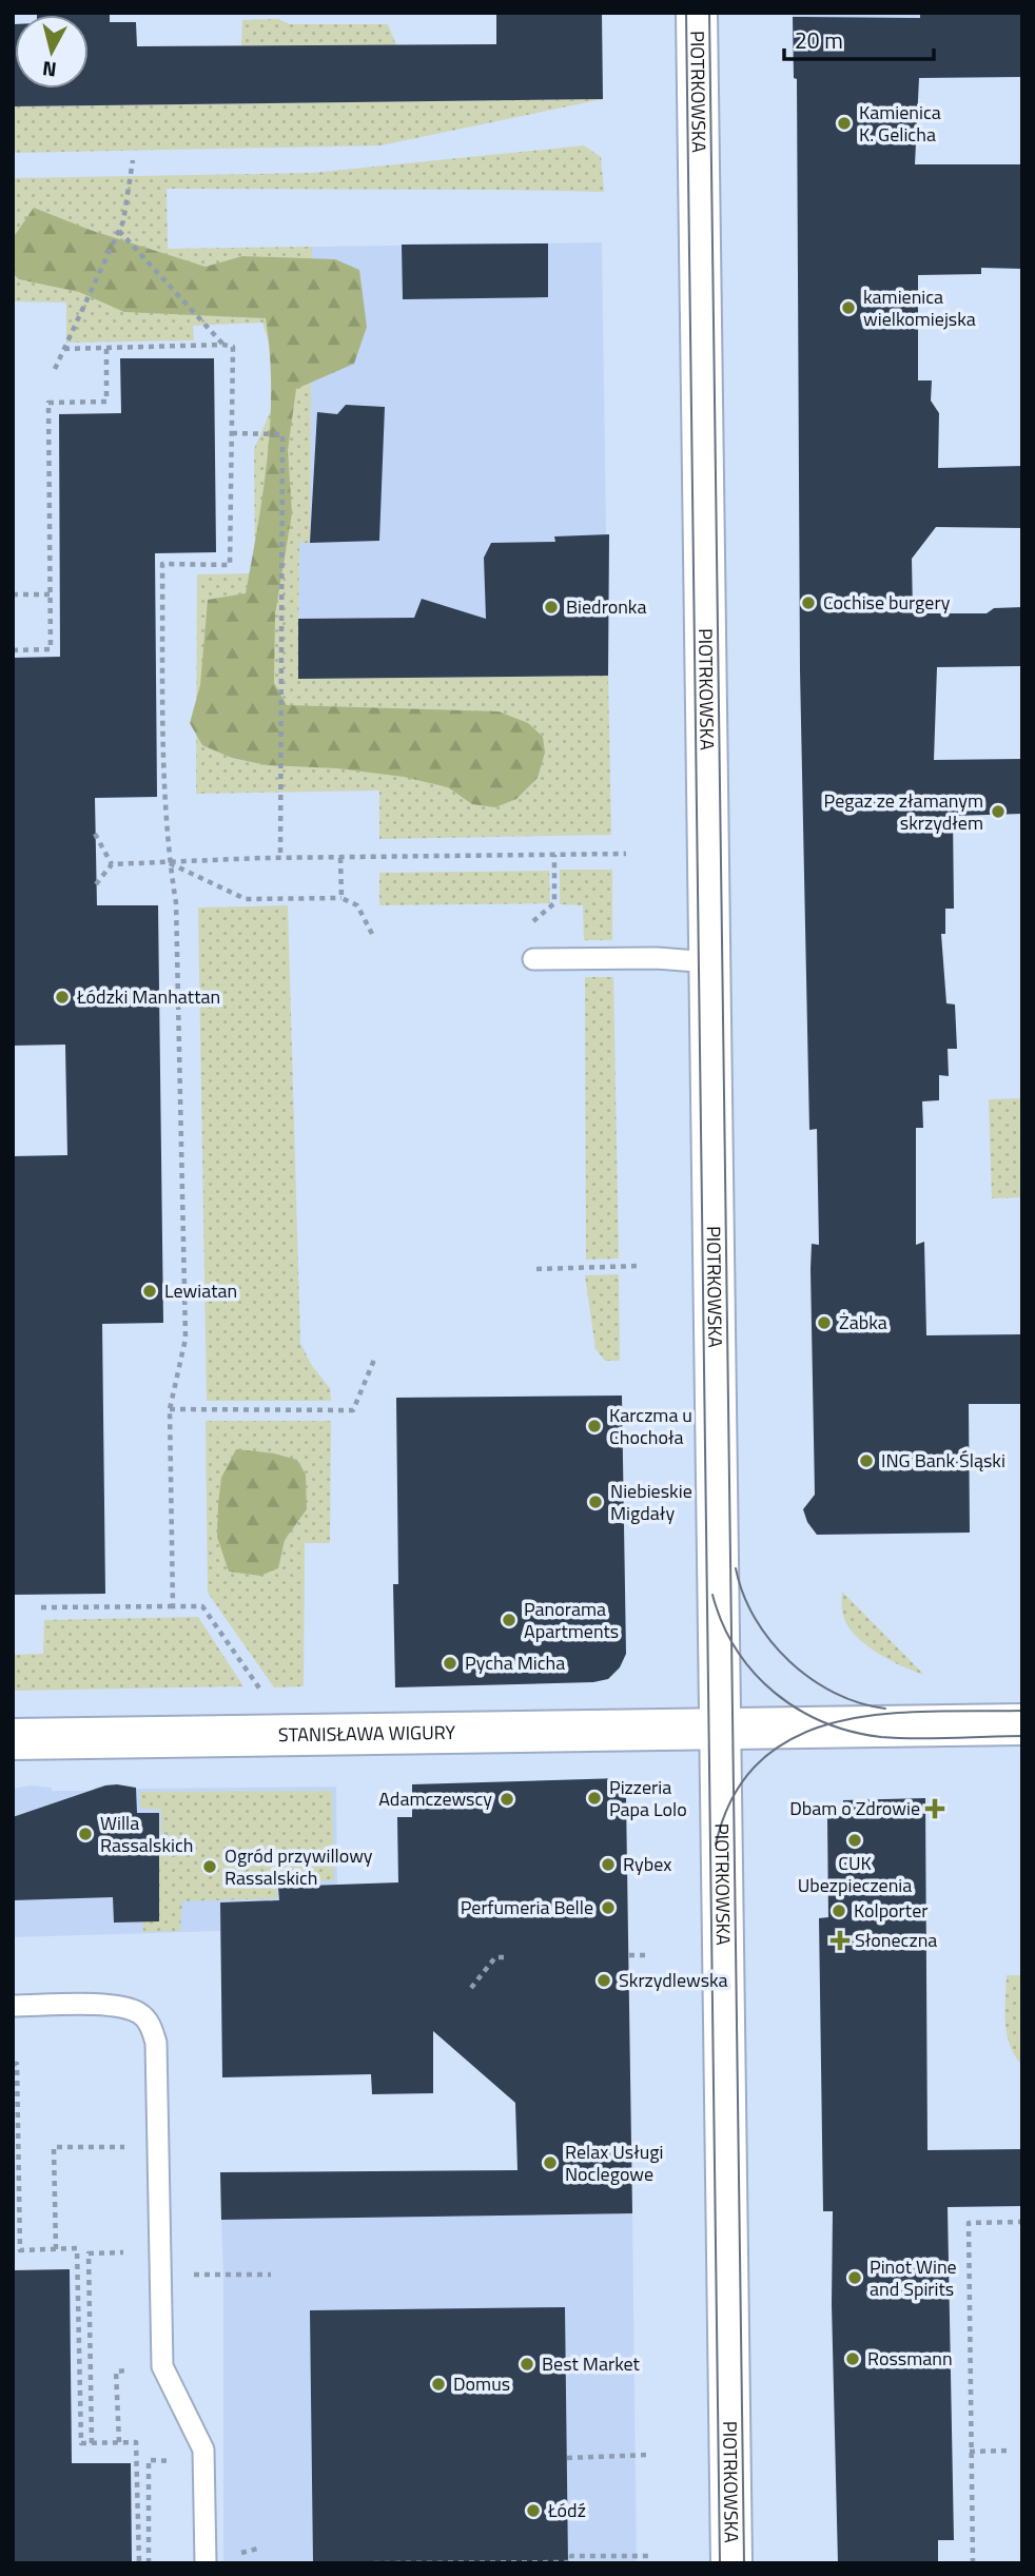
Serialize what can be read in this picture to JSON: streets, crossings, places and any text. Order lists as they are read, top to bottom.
{
  "streets": {
    "street": ["PIOTRKOWSKA", "STANISŁAWA WIGURY"]
  },
  "crossings": [
    ["PIOTRKOWSKA", "STANISŁAWA WIGURY"]
  ],
  "places": {
    "other": [
      "Kamienica K. Gelicha",
      "kamienica wielkomiejska",
      "Cochise burgery",
      "Biedronka",
      "Pegaz ze złamanym skrzydłem",
      "Łódzki Manhattan",
      "Lewiatan",
      "Żabka",
      "Karczma u Chochoła",
      "ING Bank Śląski",
      "Niebieskie Migdały",
      "Panorama Apartments",
      "Pycha Micha",
      "Pizzeria Papa Lolo",
      "Adamczewscy",
      "Willa Rassalskich",
      "CUK Ubezpieczenia",
      "Rybex",
      "Ogród przywillowy Rassalskich",
      "Perfumeria Belle",
      "Kolporter",
      "Skrzydlewska",
      "Relax Usługi Noclegowe",
      "Pinot Wine and Spirits",
      "Rossmann",
      "Best Market",
      "Domus",
      "Łódź"
    ],
    "health": ["Dbam o Zdrowie", "Słoneczna"]
  },
  "scale_bar": "20 m",
  "north": "bottom"
}
